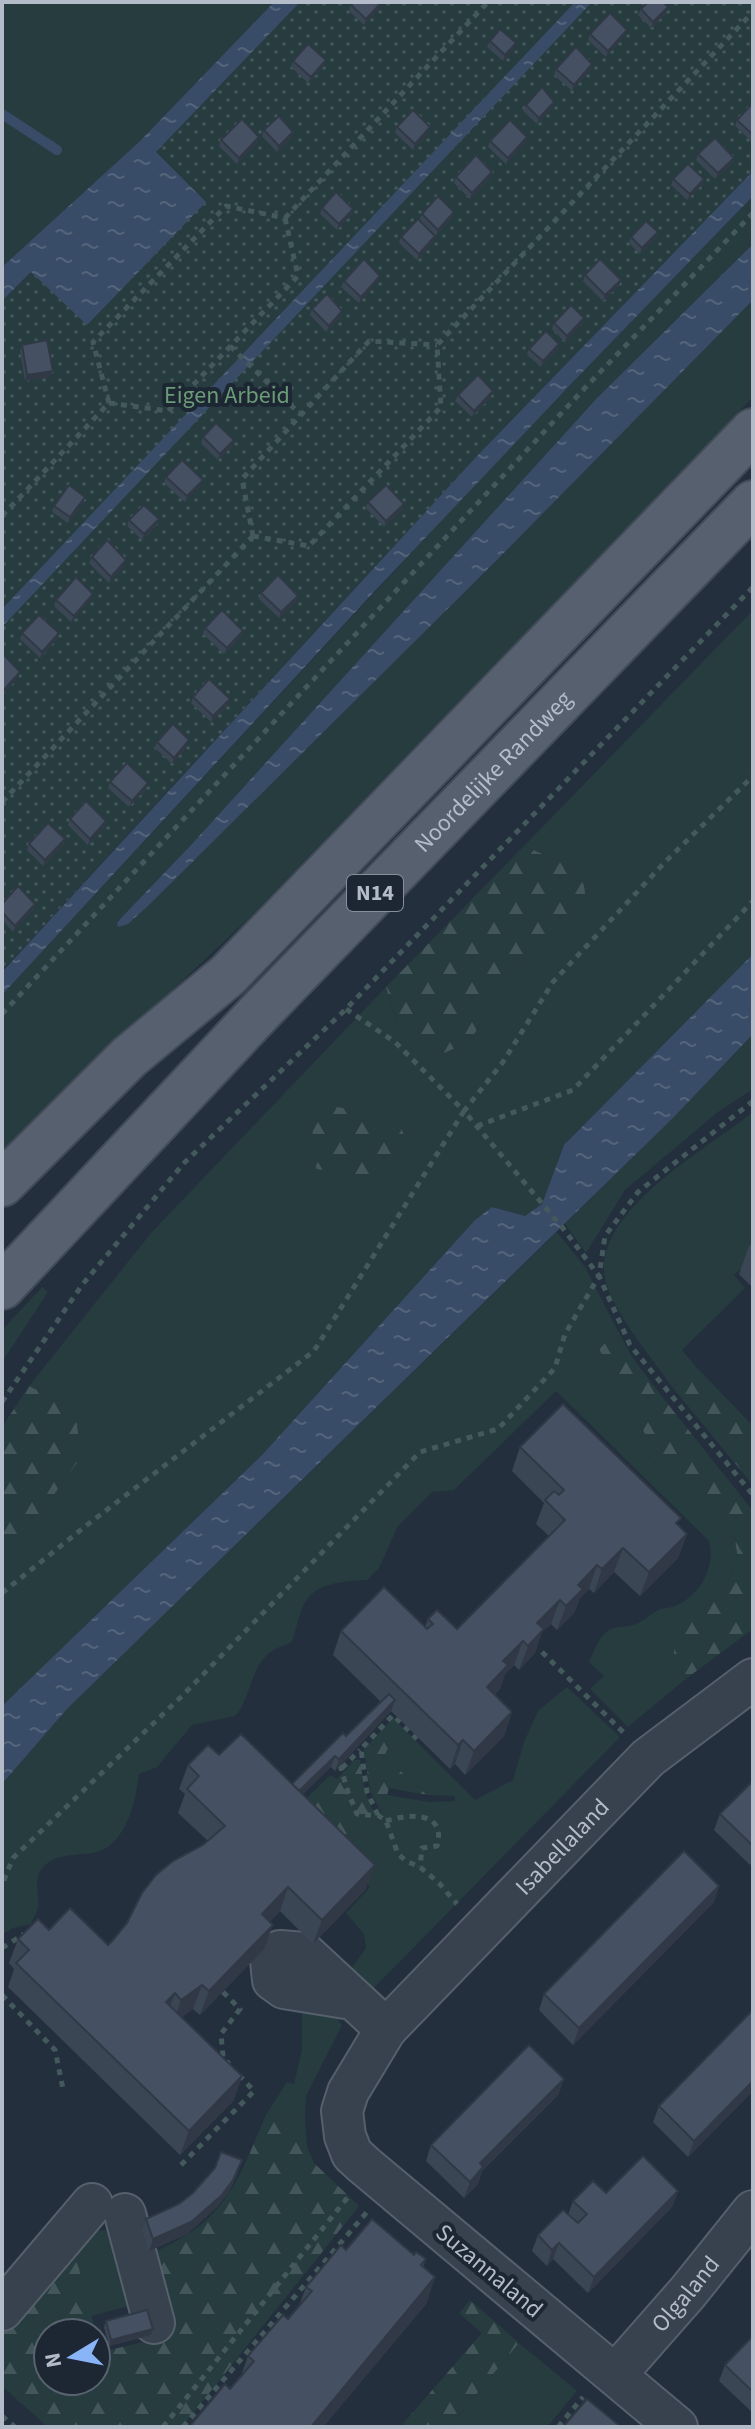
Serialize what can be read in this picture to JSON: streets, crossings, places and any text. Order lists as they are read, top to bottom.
{
  "streets": {
    "main road": ["Noordelijke Randweg", "N14"],
    "street": ["Isabellaland", "Suzannaland", "Olgaland"]
  },
  "crossings": [
    ["Isabellaland", "Suzannaland"],
    ["Suzannaland", "Olgaland"]
  ],
  "parks": ["Eigen Arbeid"],
  "north": "left"
}
